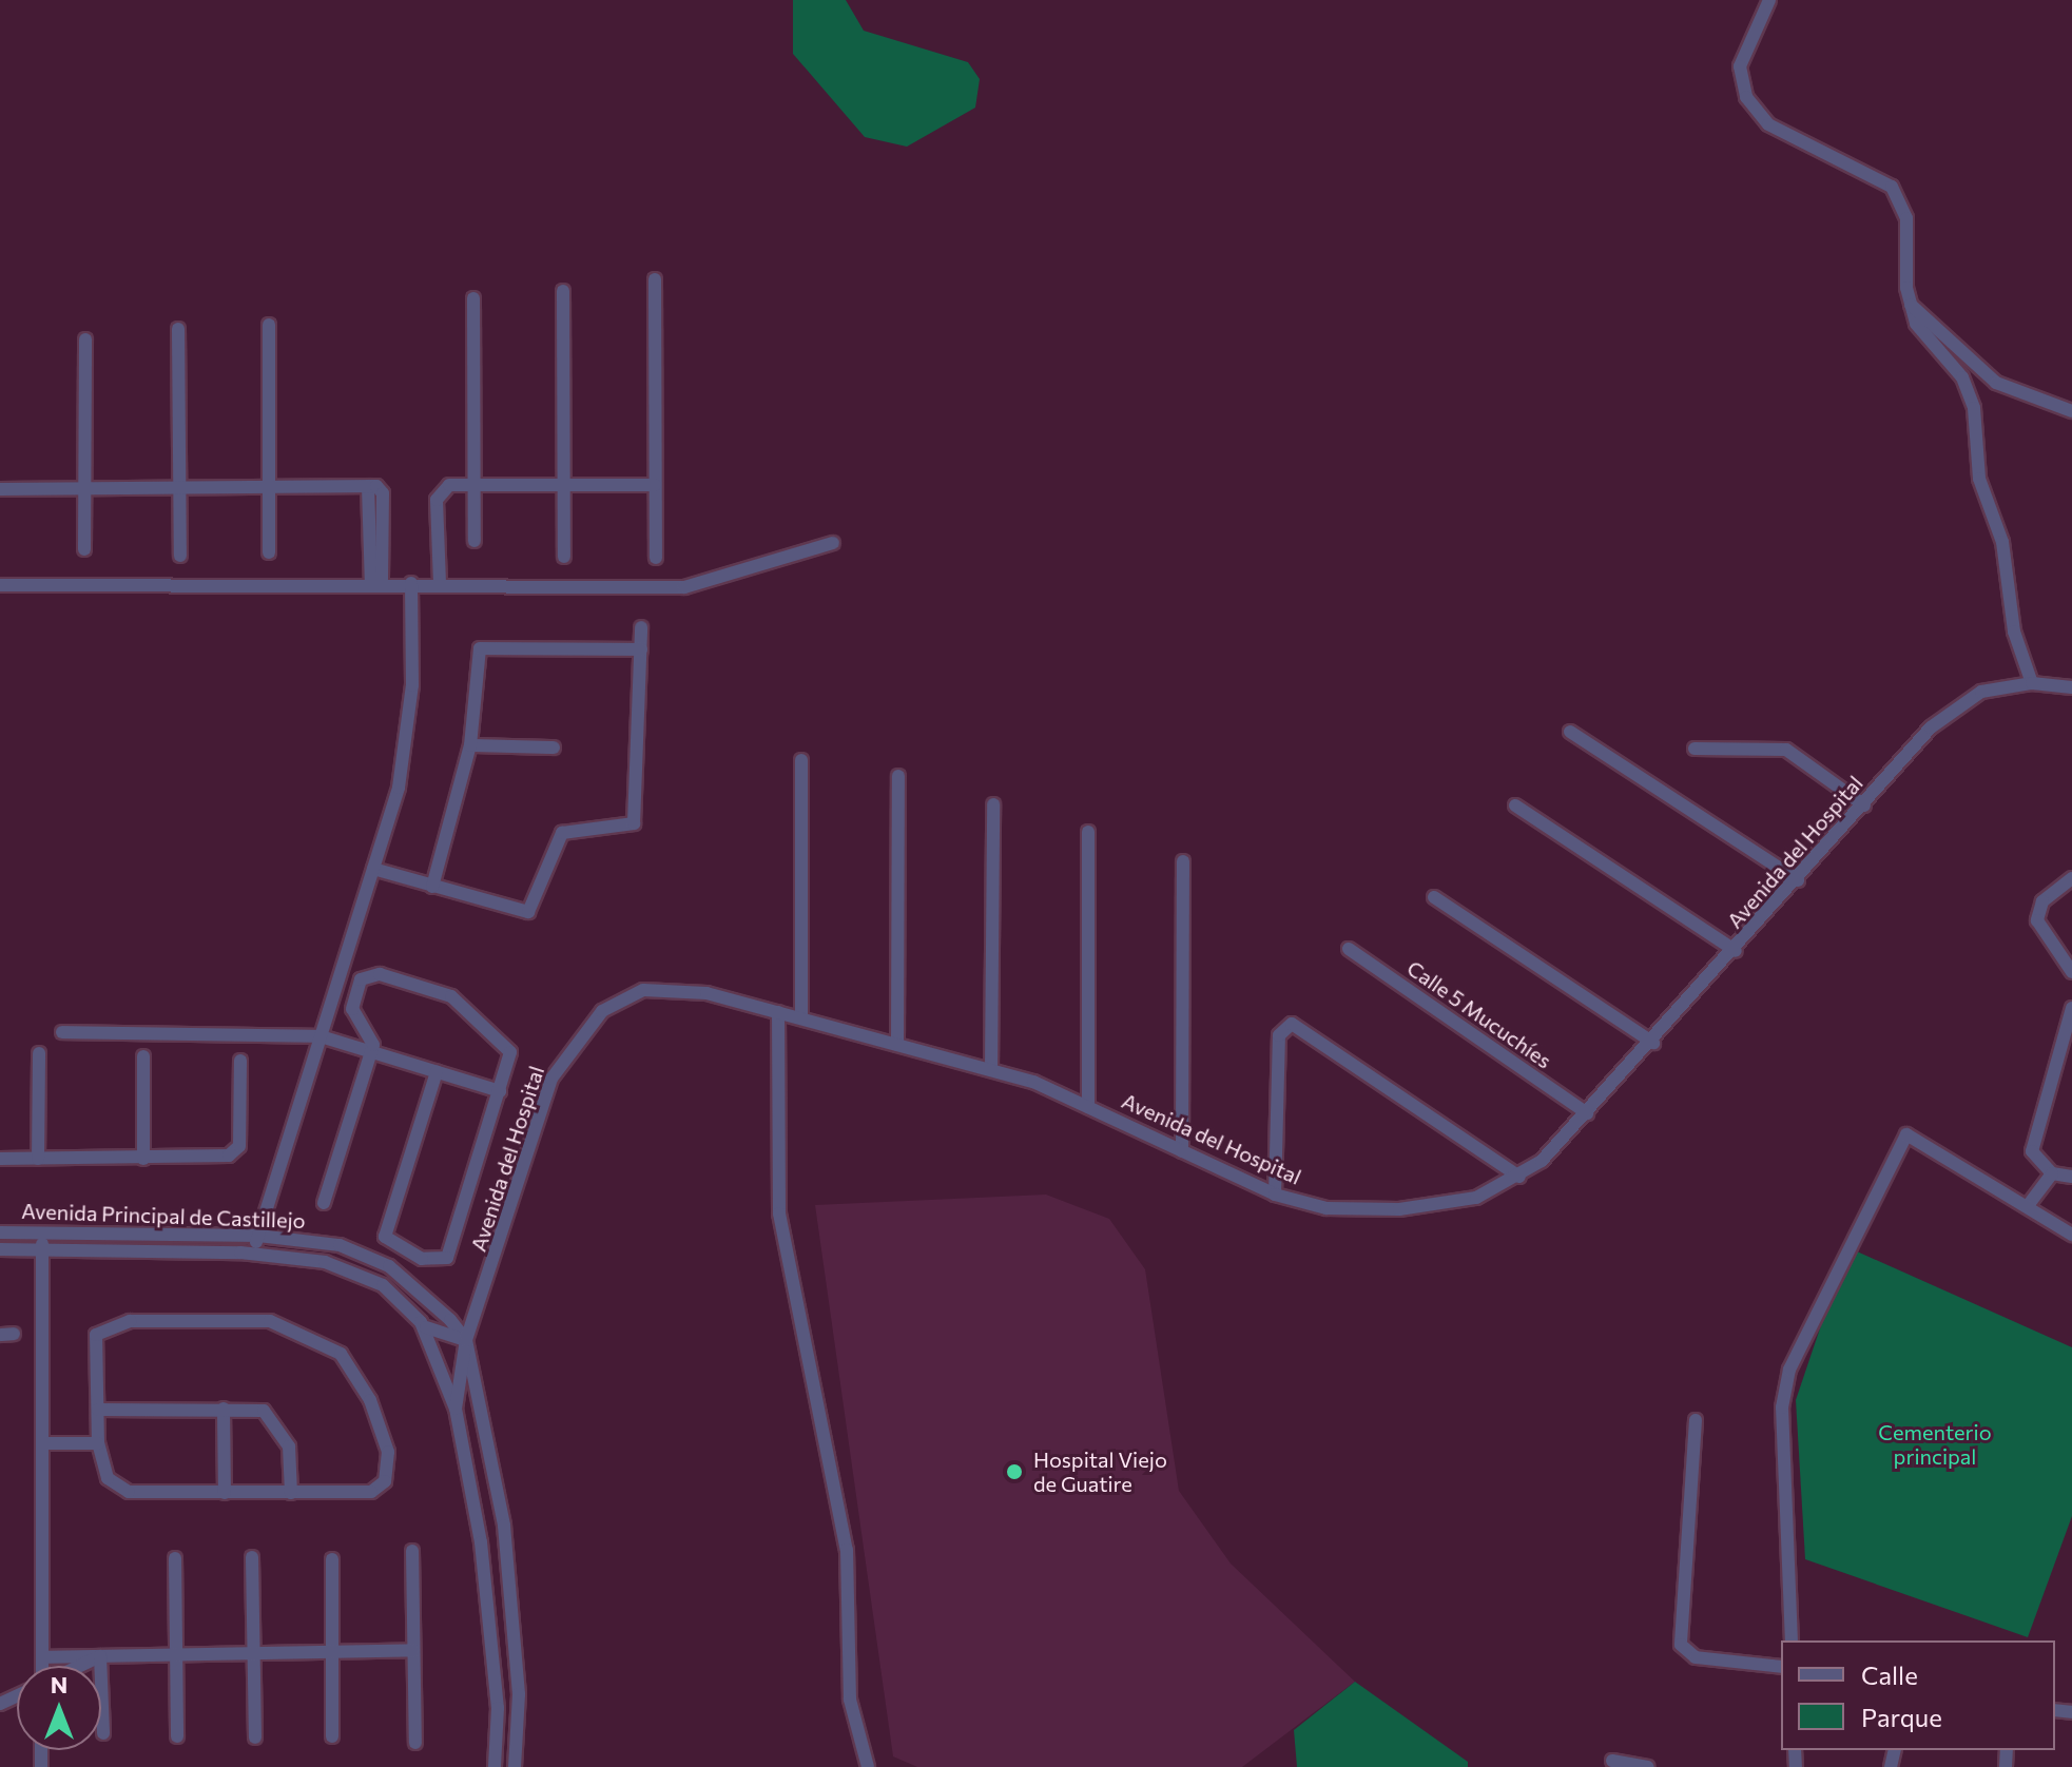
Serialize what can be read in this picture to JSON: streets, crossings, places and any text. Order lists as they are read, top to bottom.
{
  "streets": {
    "street": ["Avenida del Hospital", "Calle 5 Mucuchíes", "Avenida Principal de Castillejo"]
  },
  "crossings": [
    ["Avenida del Hospital", "Calle 5 Mucuchíes"],
    ["Avenida del Hospital", "Avenida Principal de Castillejo"]
  ],
  "parks": ["Cementerio principal"],
  "places": ["Hospital Viejo de Guatire"],
  "legend": ["Calle", "Parque"],
  "north": "top"
}
